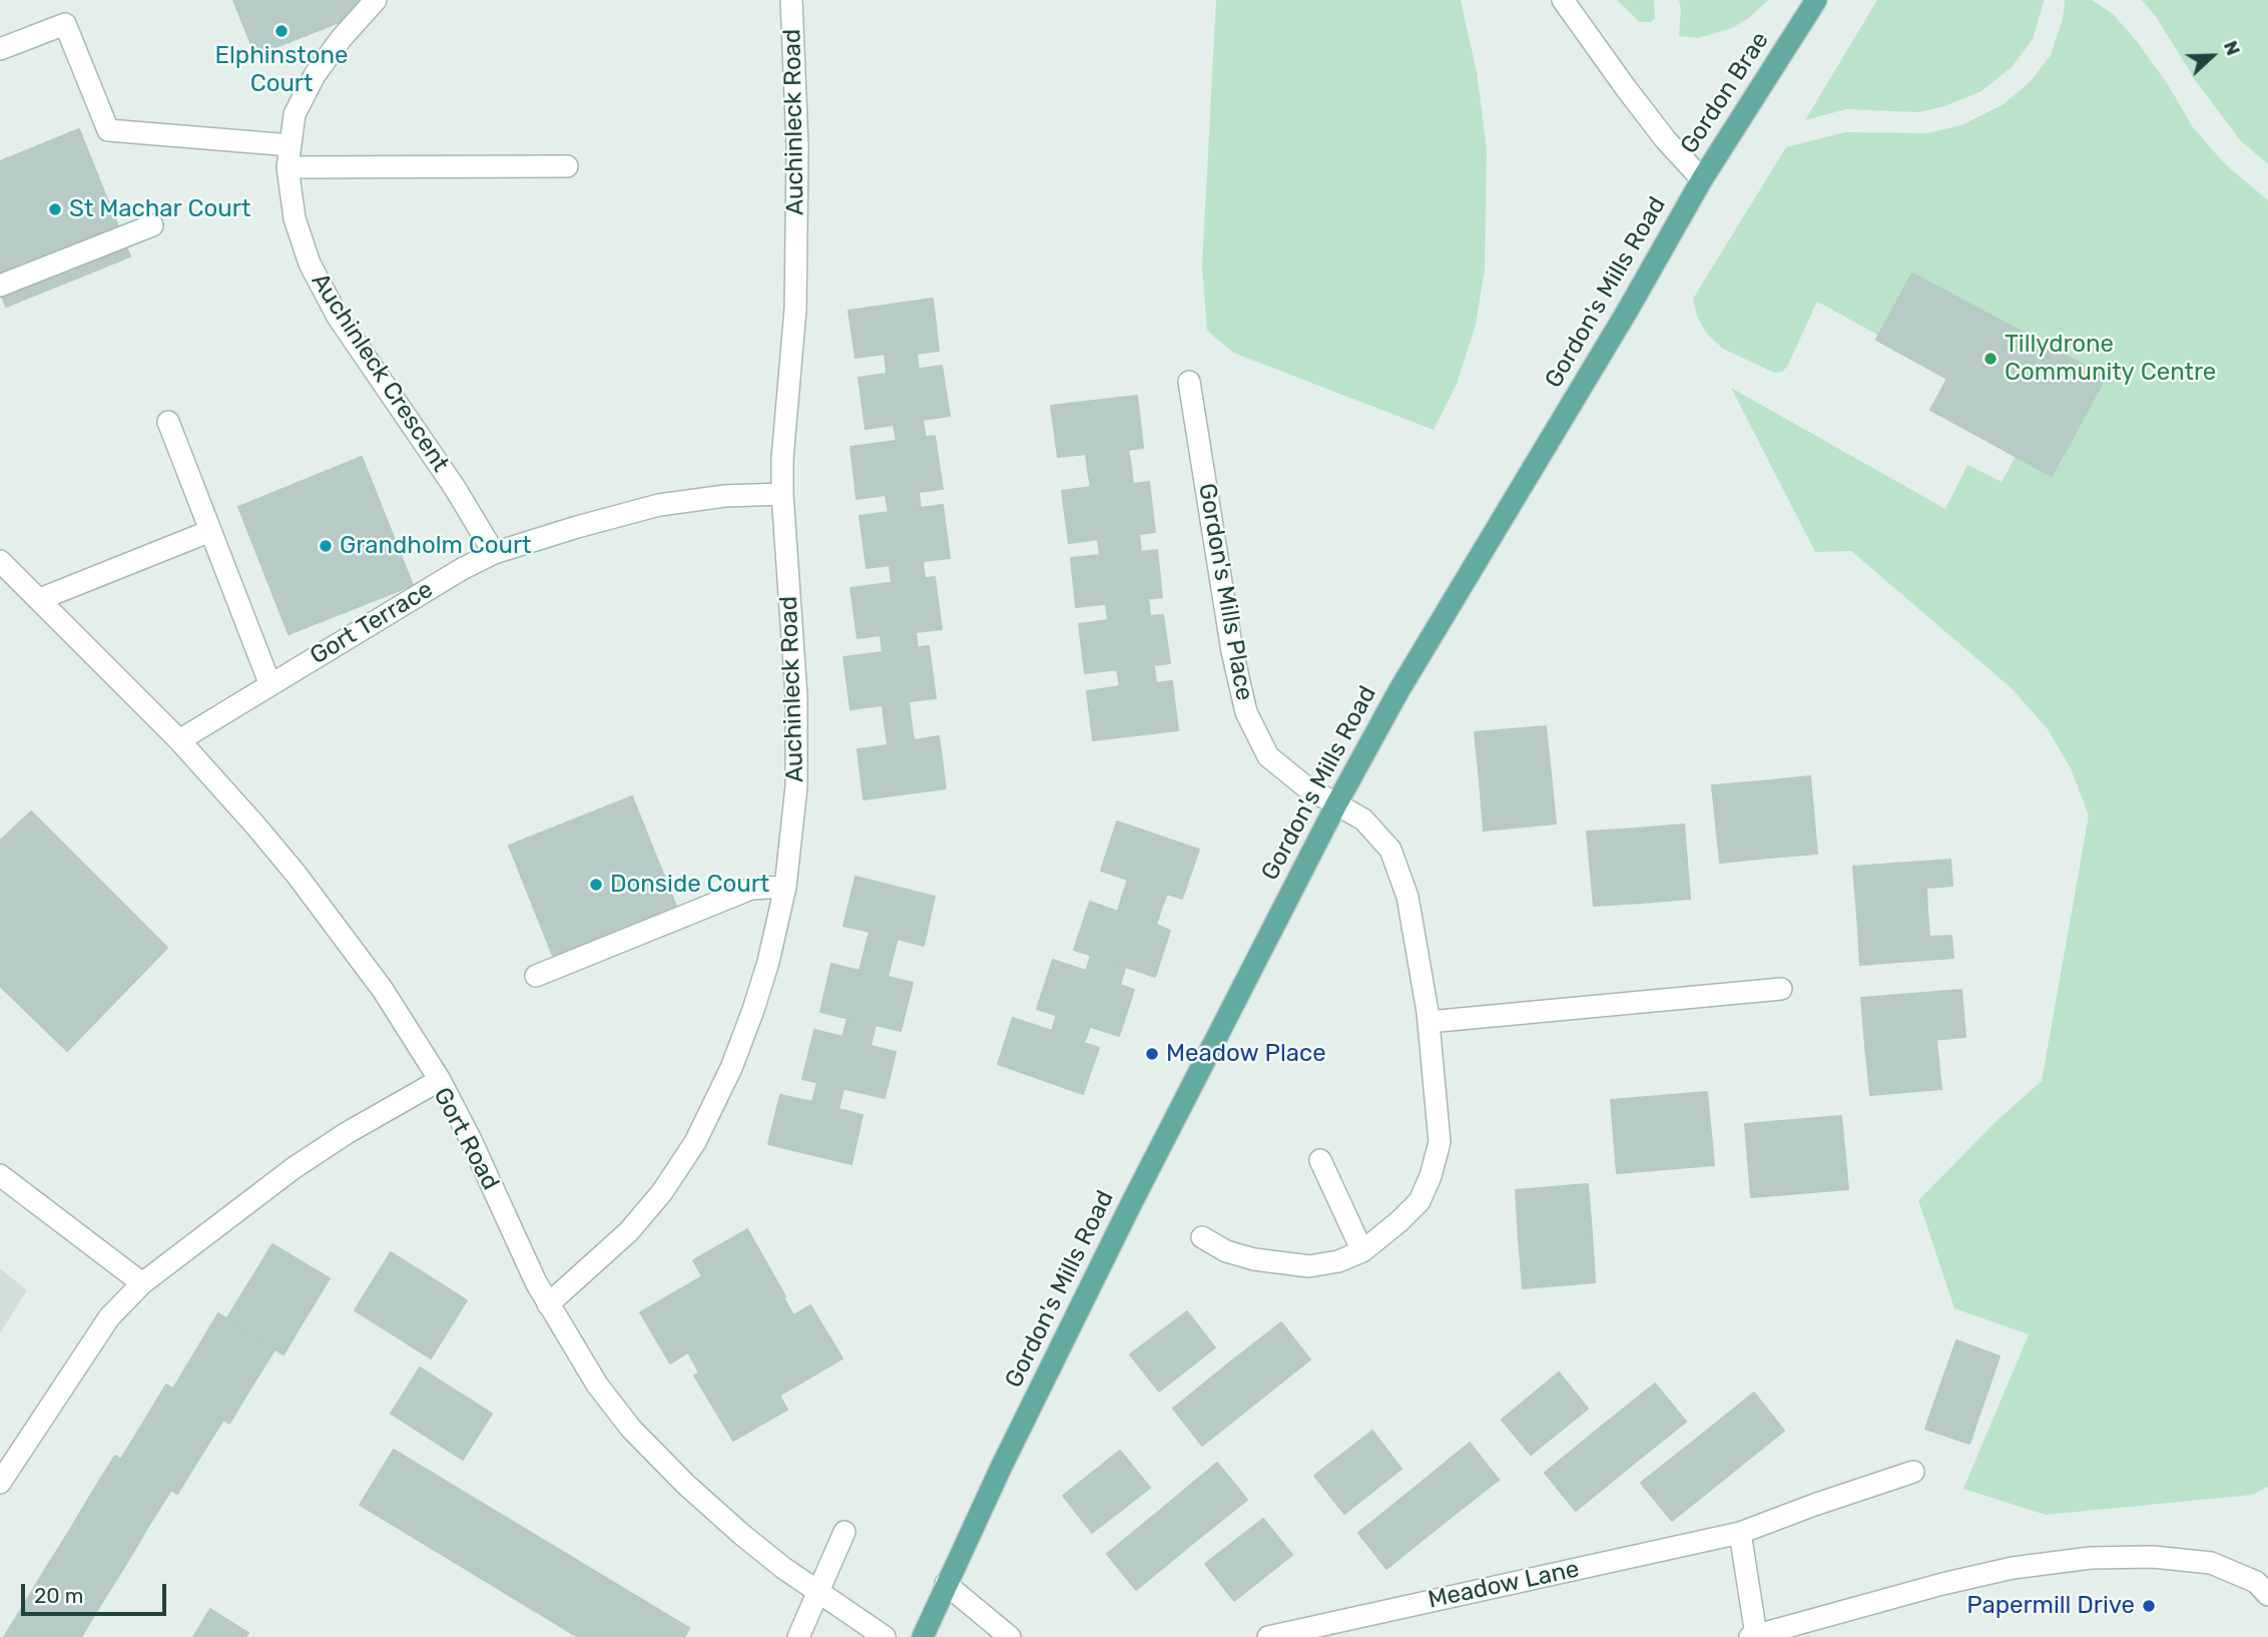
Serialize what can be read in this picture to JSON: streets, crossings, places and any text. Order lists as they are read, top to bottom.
{
  "streets": {
    "main road": ["Gordon Brae", "Gordon's Mills Road"],
    "street": [
      "Auchinleck Road",
      "Auchinleck Crescent",
      "Gordon's Mills Place",
      "Gort Terrace",
      "Gort Road",
      "Meadow Lane"
    ]
  },
  "crossings": [
    ["Gordon Brae", "Gordon's Mills Road"],
    ["Auchinleck Road", "Gort Terrace"],
    ["Auchinleck Road", "Gort Road"],
    ["Gordon's Mills Road", "Gordon's Mills Place"],
    ["Auchinleck Crescent", "Gort Terrace"]
  ],
  "places": [
    "Elphinstone Court",
    "St Machar Court",
    "Tillydrone Community Centre",
    "Grandholm Court",
    "Donside Court",
    "Meadow Place",
    "Papermill Drive"
  ],
  "scale_bar": "20 m",
  "north": "right"
}
